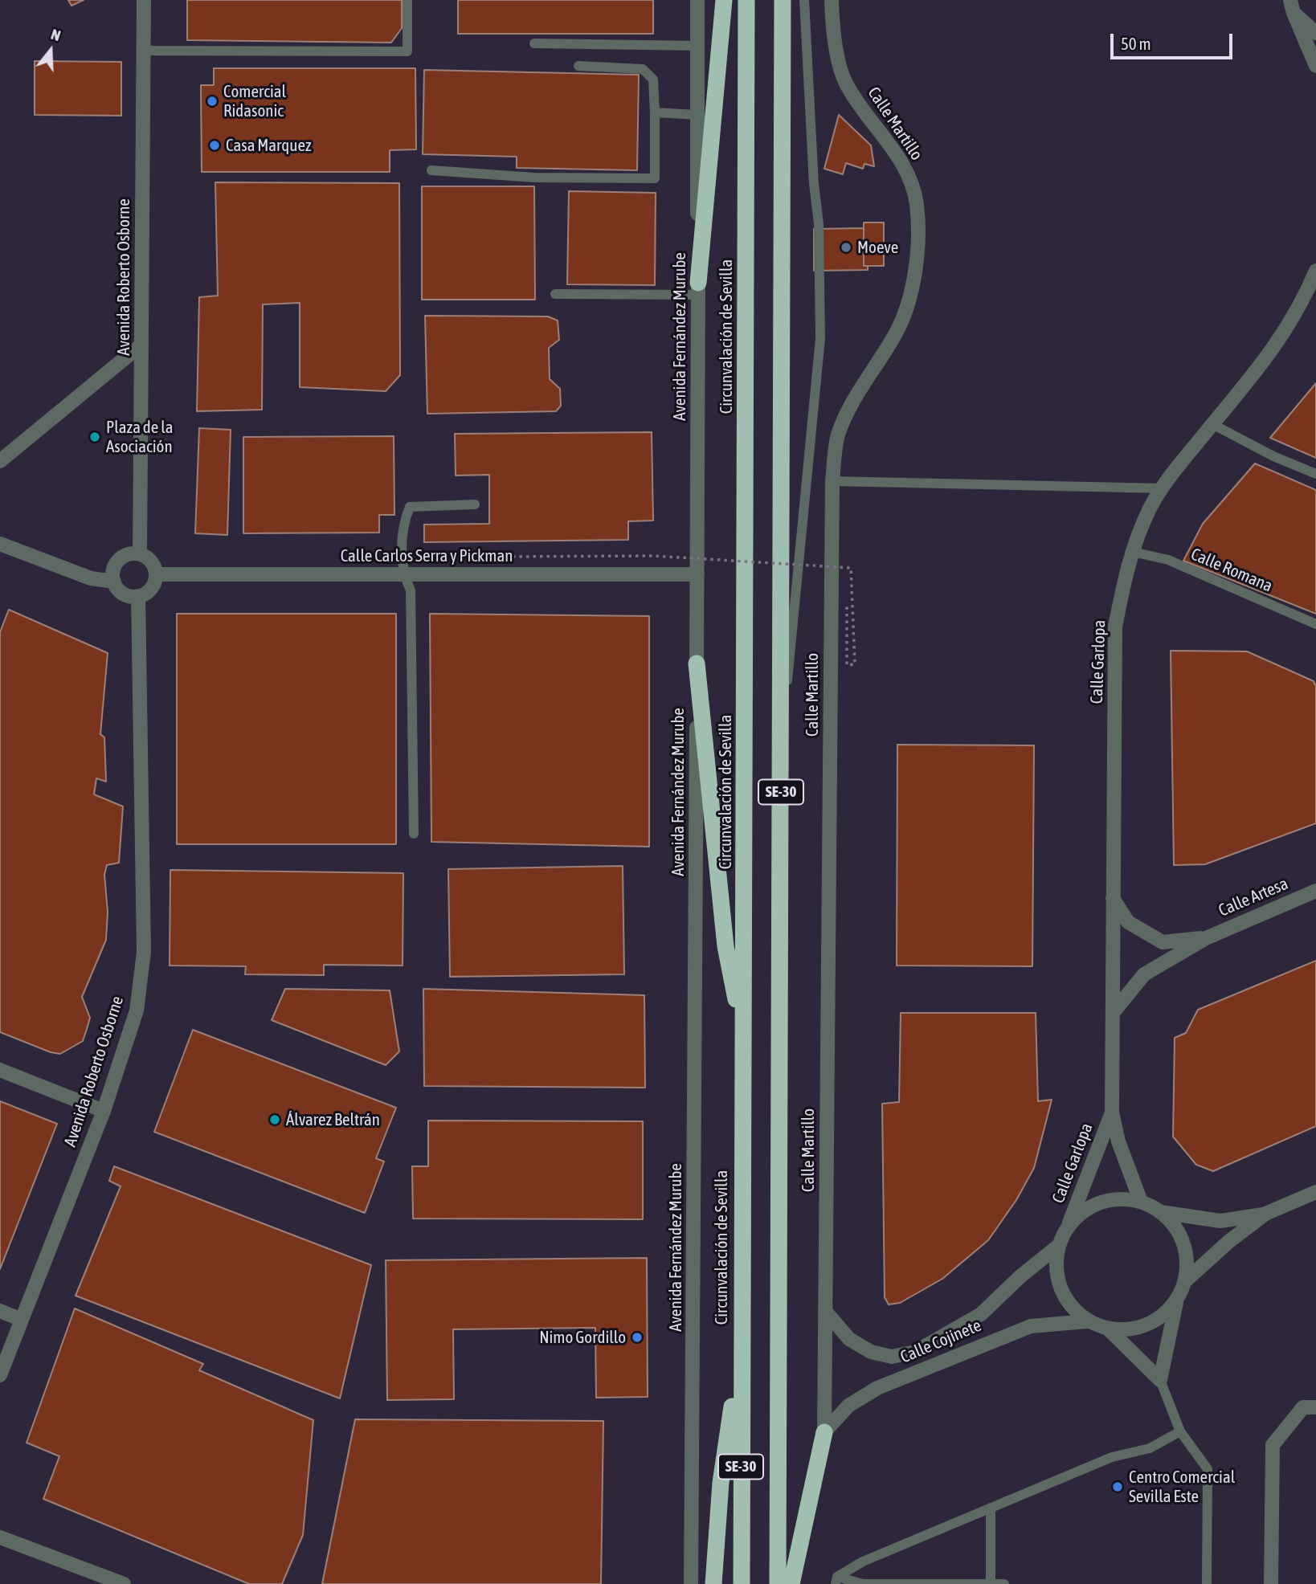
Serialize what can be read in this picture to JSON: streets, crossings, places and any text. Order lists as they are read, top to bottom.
{
  "streets": {
    "highway": ["Circunvalación de Sevilla", "SE-30"],
    "street": [
      "Calle Martillo",
      "Avenida Roberto Osborne",
      "Avenida Fernández Murube",
      "Calle Carlos Serra y Pickman",
      "Calle Garlopa",
      "Calle Artesa",
      "Calle Cojinete"
    ],
    "lane": ["Calle Romana"]
  },
  "crossings": [
    ["Calle Martillo", "Calle Cojinete"],
    ["Avenida Roberto Osborne", "Calle Carlos Serra y Pickman"],
    ["Avenida Fernández Murube", "Calle Carlos Serra y Pickman"],
    ["Calle Romana", "Calle Garlopa"],
    ["Calle Garlopa", "Calle Artesa"],
    ["Calle Garlopa", "Calle Cojinete"]
  ],
  "places": [
    "Comercial Ridasonic",
    "Casa Marquez",
    "Moeve",
    "Plaza de la Asociación",
    "Álvarez Beltrán",
    "Nimo Gordillo",
    "Centro Comercial Sevilla Este"
  ],
  "scale_bar": "50 m",
  "north": "top"
}
